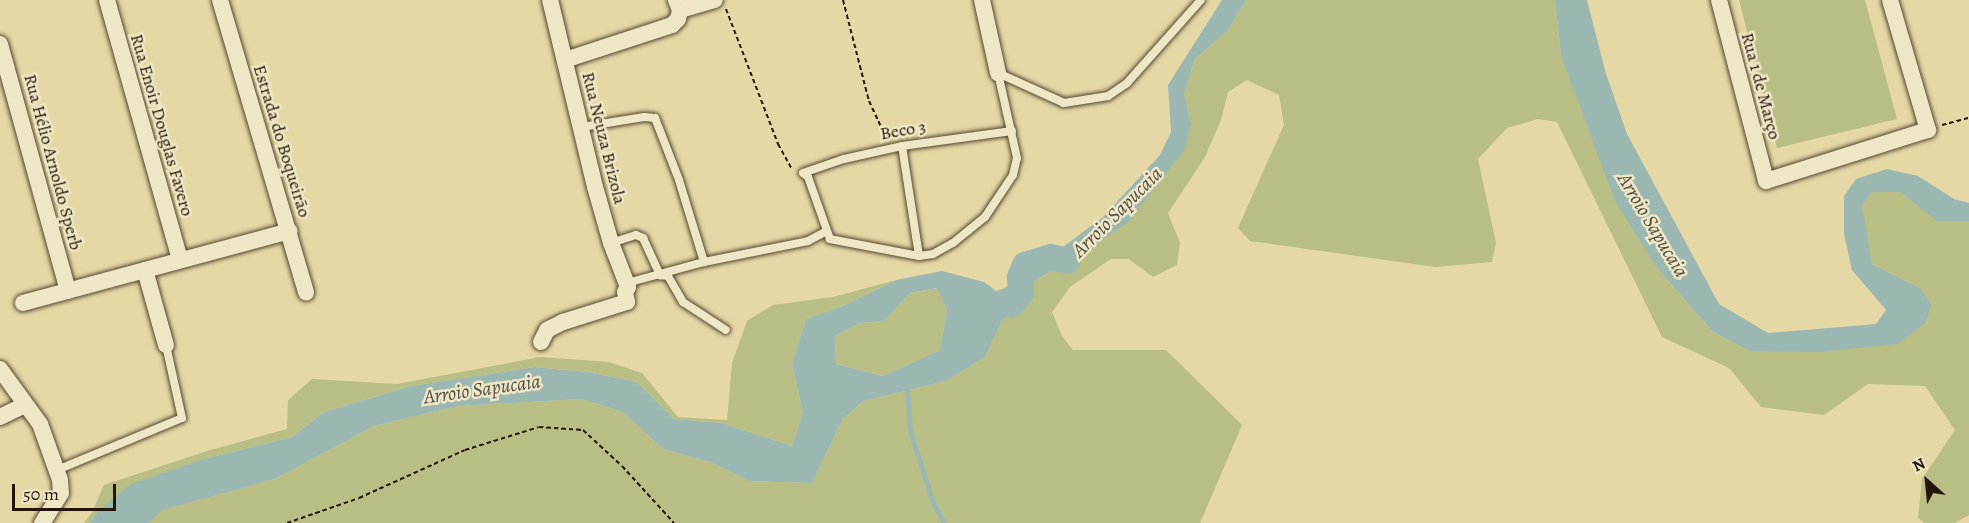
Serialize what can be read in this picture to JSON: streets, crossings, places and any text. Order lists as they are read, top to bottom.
{
  "streets": {
    "street": [
      "Rua 1 de Março",
      "Rua Enoir Douglas Favero",
      "Rua Neuza Brizola",
      "Estrada do Boqueirão",
      "Rua Hélio Arnoldo Sperb"
    ],
    "lane": ["Beco 3"]
  },
  "water": ["Arroio Sapucaia"],
  "scale_bar": "50 m",
  "north": "top left"
}
